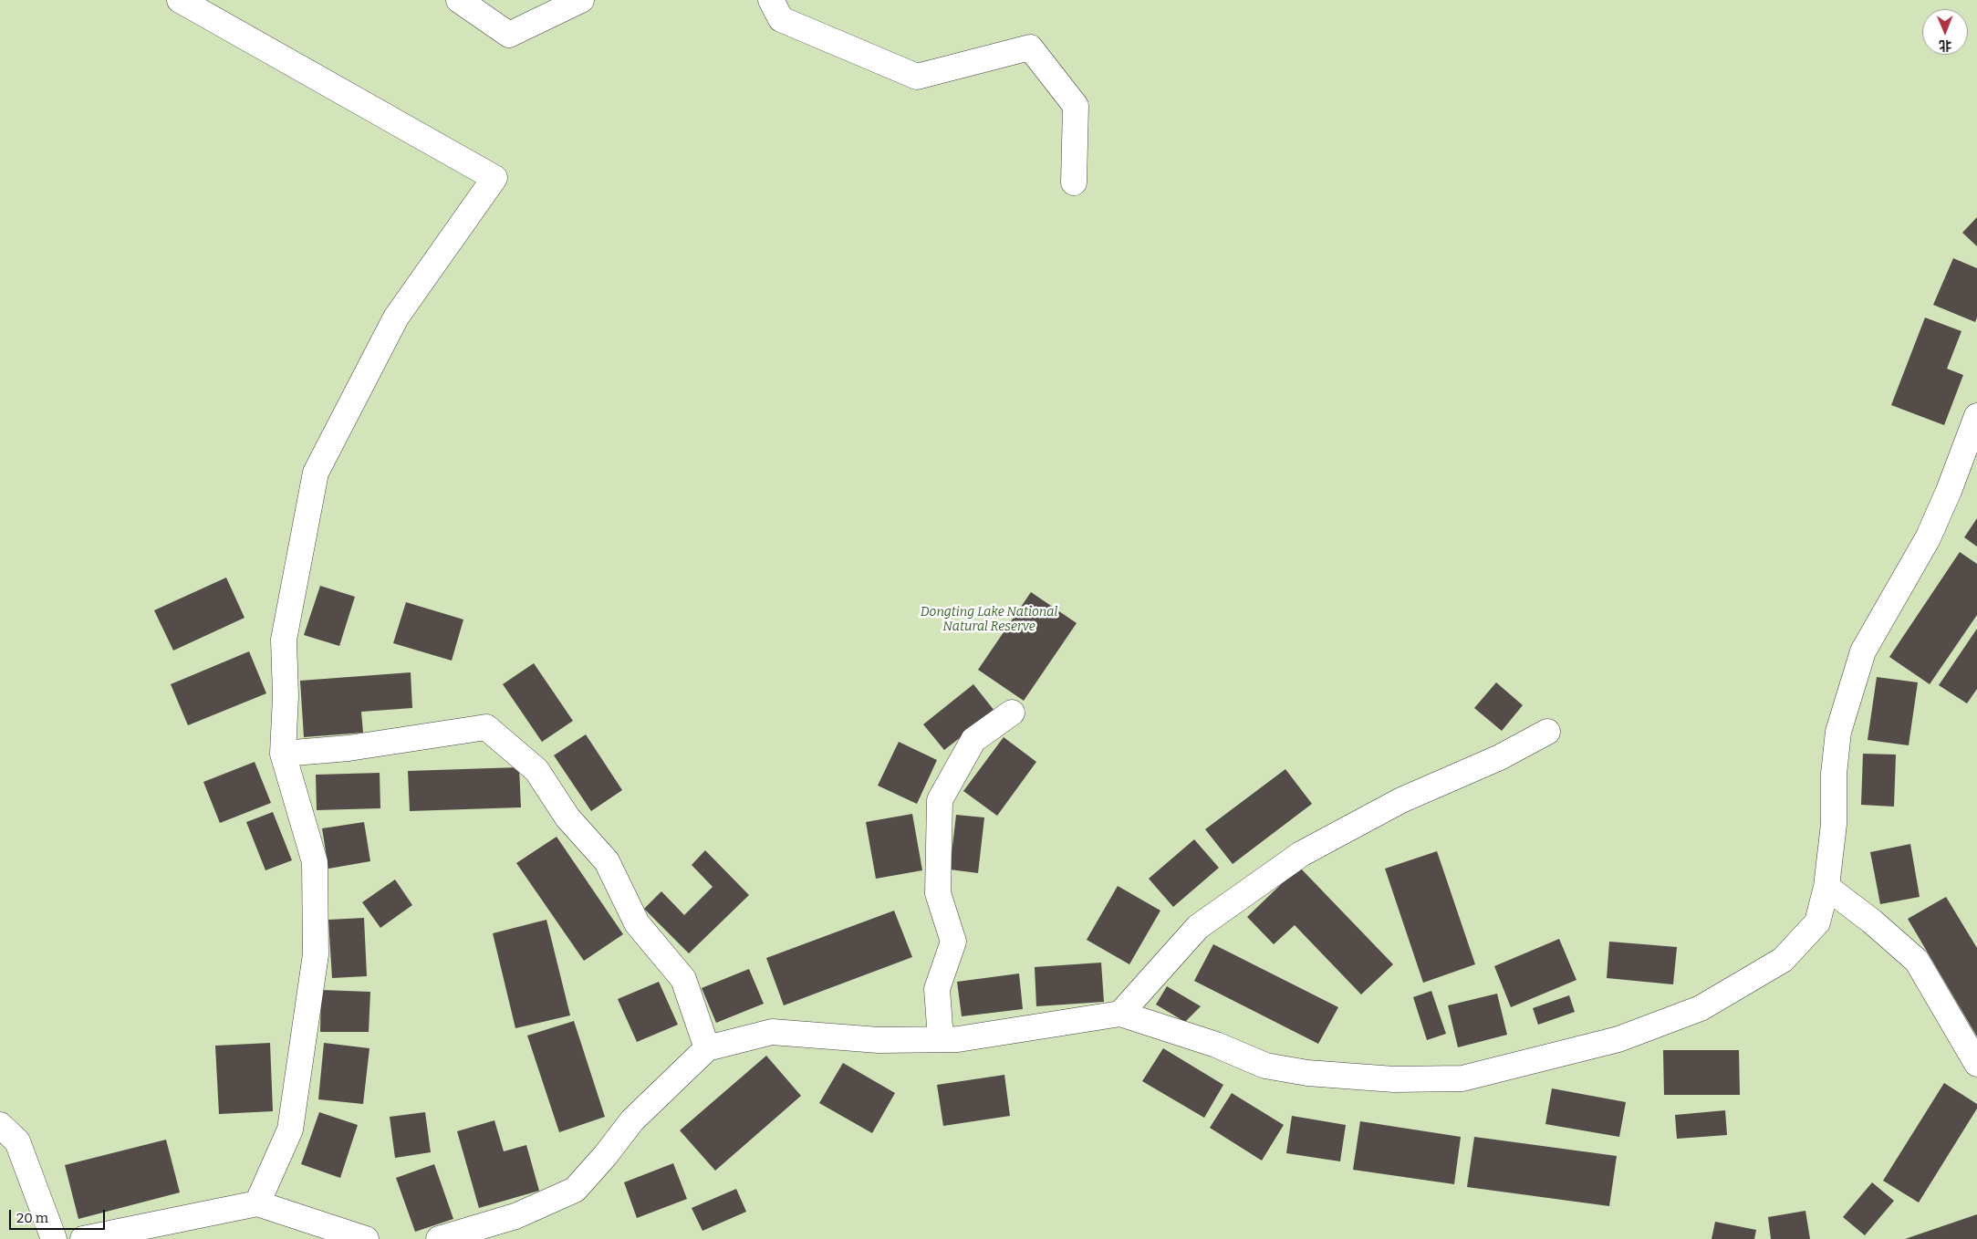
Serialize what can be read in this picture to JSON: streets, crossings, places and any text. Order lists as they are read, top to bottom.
{
  "parks": ["Dongting Lake National Natural Reserve"],
  "scale_bar": "20 m",
  "north": "bottom"
}
